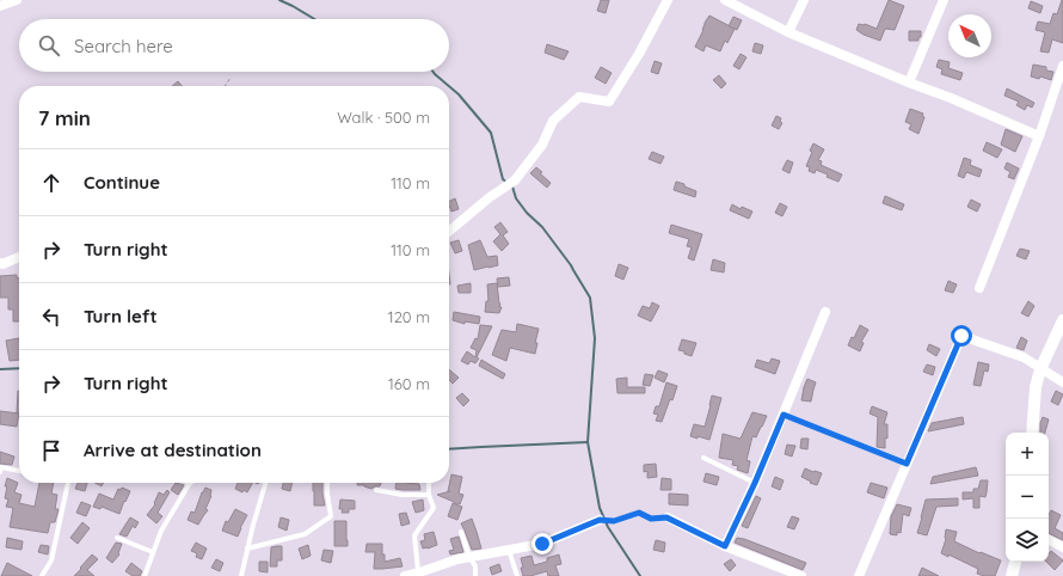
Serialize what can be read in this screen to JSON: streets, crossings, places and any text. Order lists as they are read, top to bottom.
{
  "north": "top left",
  "page": {
    "search": "Search here",
    "heading": ["7 min", "Walk · 500 m"],
    "list": [
      ["Continue", "110 m"],
      ["Turn right", "110 m"],
      ["Turn left", "120 m"],
      ["Turn right", "160 m"],
      "Arrive at destination"
    ],
    "map_buttons": ["+", "−"]
  }
}
